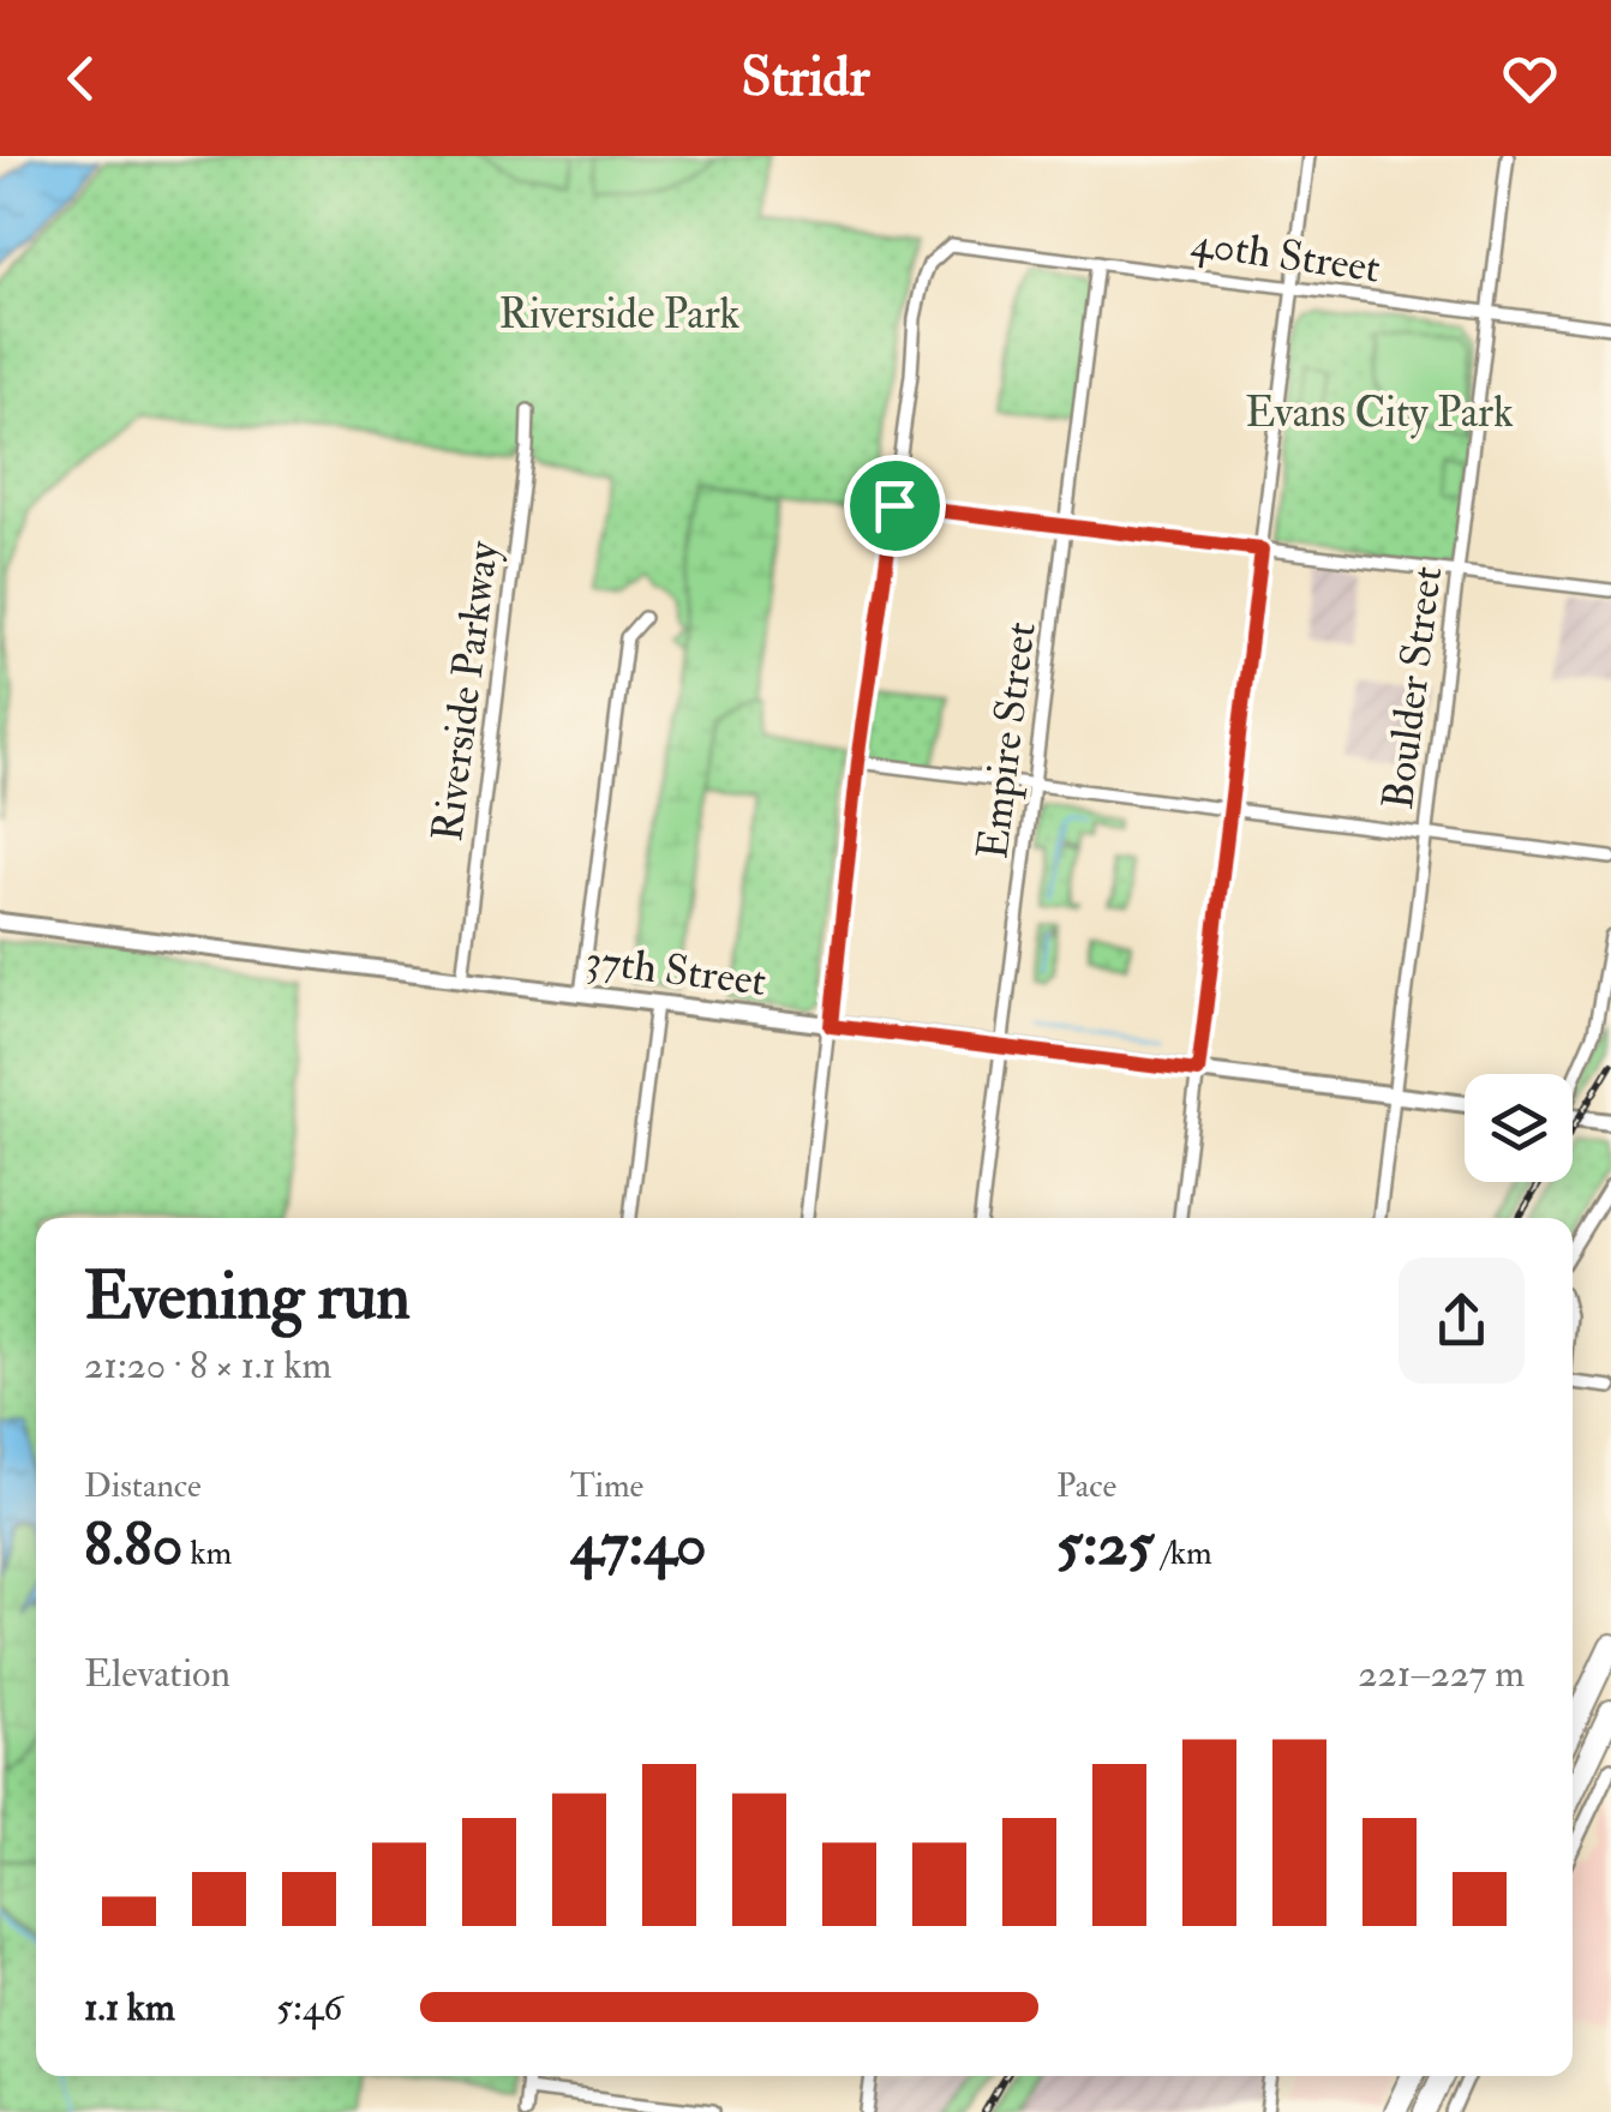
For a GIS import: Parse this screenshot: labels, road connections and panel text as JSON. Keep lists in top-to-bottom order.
{
  "streets": {
    "main road": ["37th Street"],
    "street": [
      "40th Street",
      "Boulder Street",
      "Riverside Parkway",
      "Empire Street"
    ]
  },
  "crossings": [
    ["40th Street", "Boulder Street"],
    ["40th Street", "Empire Street"],
    ["Boulder Street", "37th Street"],
    ["Riverside Parkway", "37th Street"],
    ["Empire Street", "37th Street"]
  ],
  "parks": ["Riverside Park", "Evans City Park"],
  "page": {
    "header": "Stridr",
    "heading": ["Evening run", "21:20 · 8 × 1.1 km"],
    "stats": [
      ["Distance", "8.80 km"],
      ["Time", "47:40"],
      ["Pace", "5:25 /km"]
    ],
    "chart": ["Elevation", "221–227 m"],
    "list": [
      {
        "name": "1.1 km",
        "note": "5:46"
      }
    ]
  }
}
